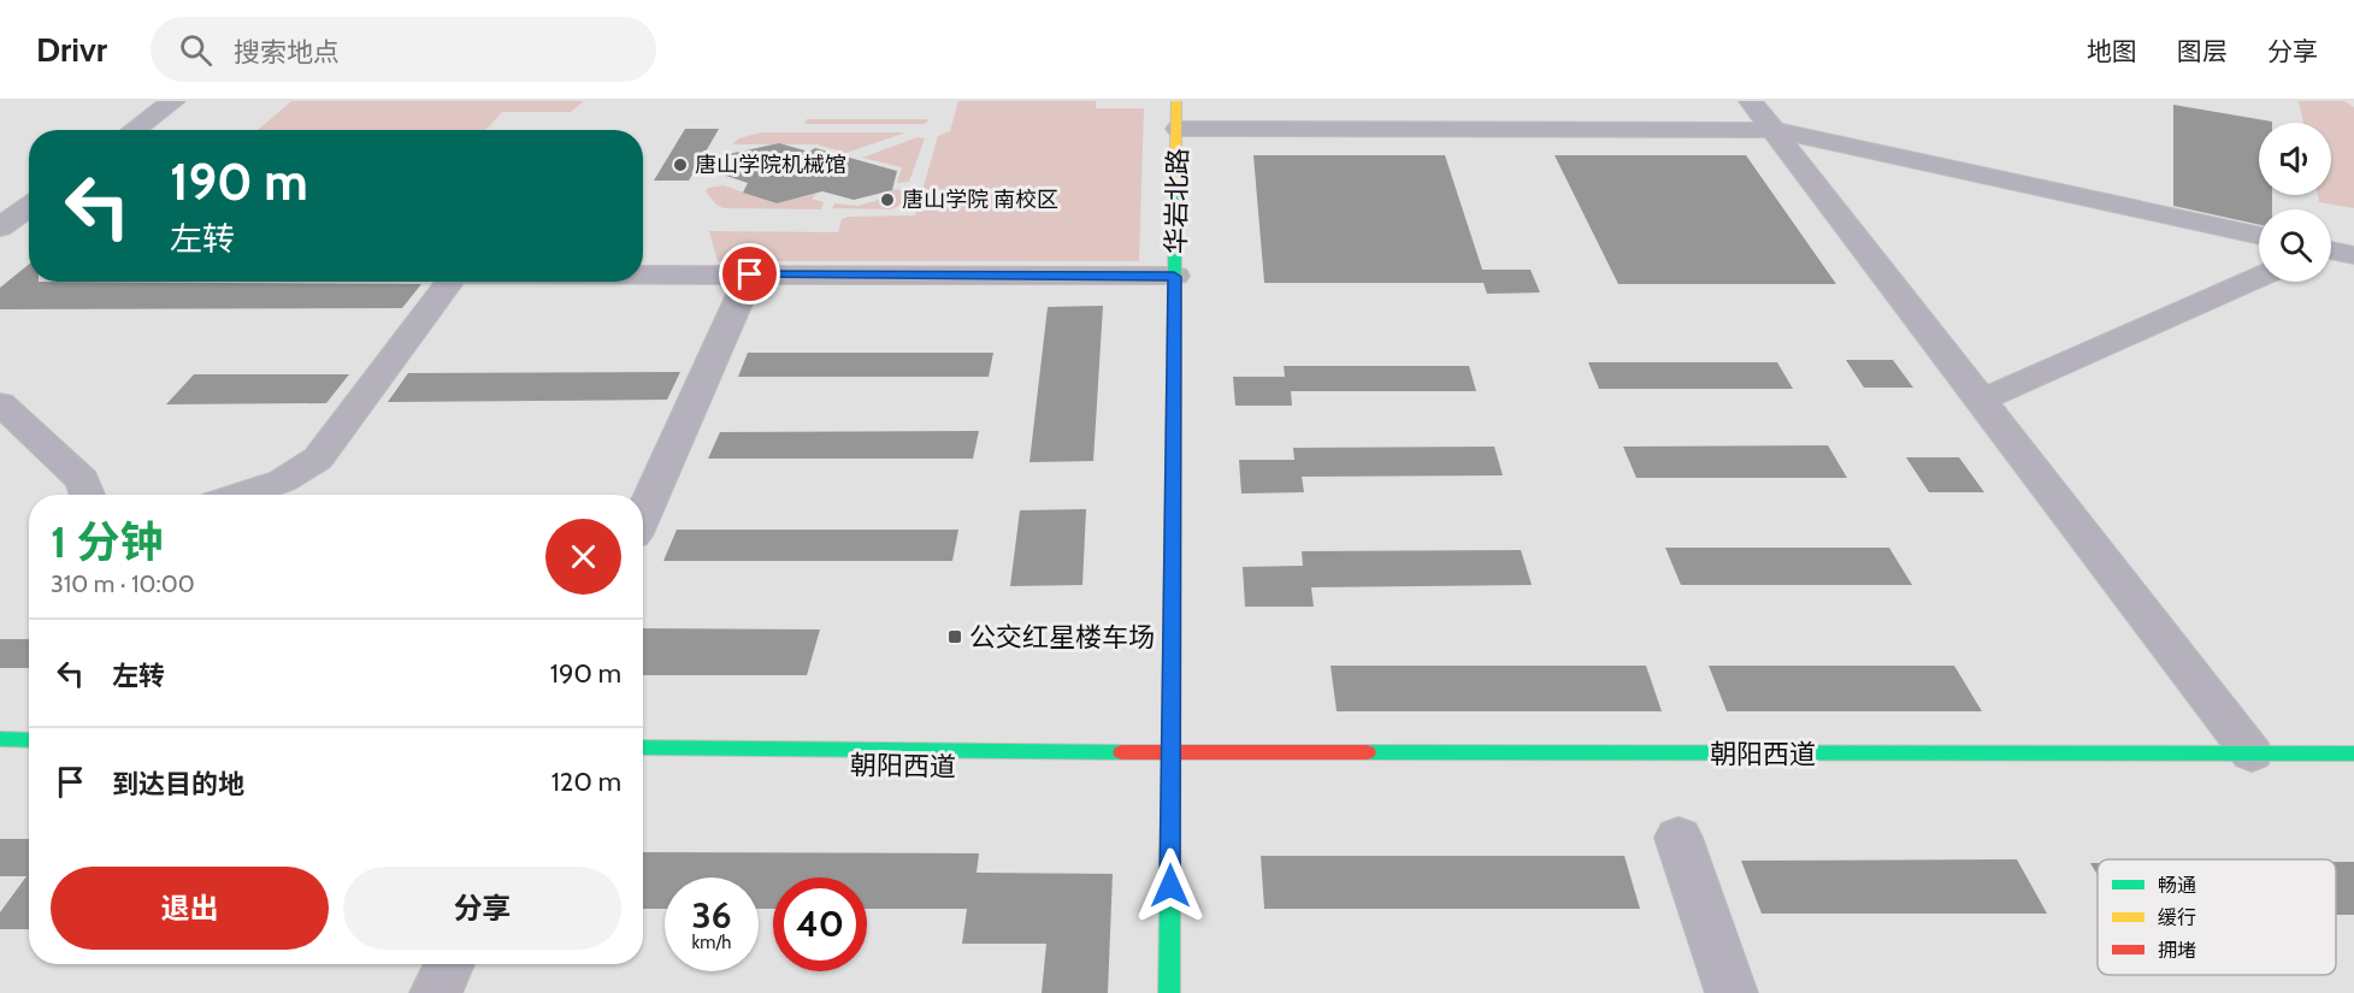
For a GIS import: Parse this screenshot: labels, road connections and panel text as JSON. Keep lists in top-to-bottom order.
{
  "streets": {
    "main road": ["华岩北路", "朝阳西道"]
  },
  "crossings": [
    ["华岩北路", "朝阳西道"]
  ],
  "places": {
    "other": ["唐山学院机械馆", "唐山学院 南校区"],
    "transit": ["公交红星楼车场"]
  },
  "legend": ["畅通", "缓行", "拥堵"],
  "page": {
    "header": "Drivr",
    "search": "搜索地点",
    "nav": ["地图", "图层", "分享"],
    "turn": ["190 m", "左转"],
    "heading": ["1 分钟", "310 m · 10:00"],
    "list": [
      {
        "name": "左转",
        "value": "190 m"
      },
      {
        "name": "到达目的地",
        "value": "120 m"
      }
    ],
    "buttons": ["退出", "分享"],
    "speed": "36 km/h",
    "limit": "40"
  }
}
